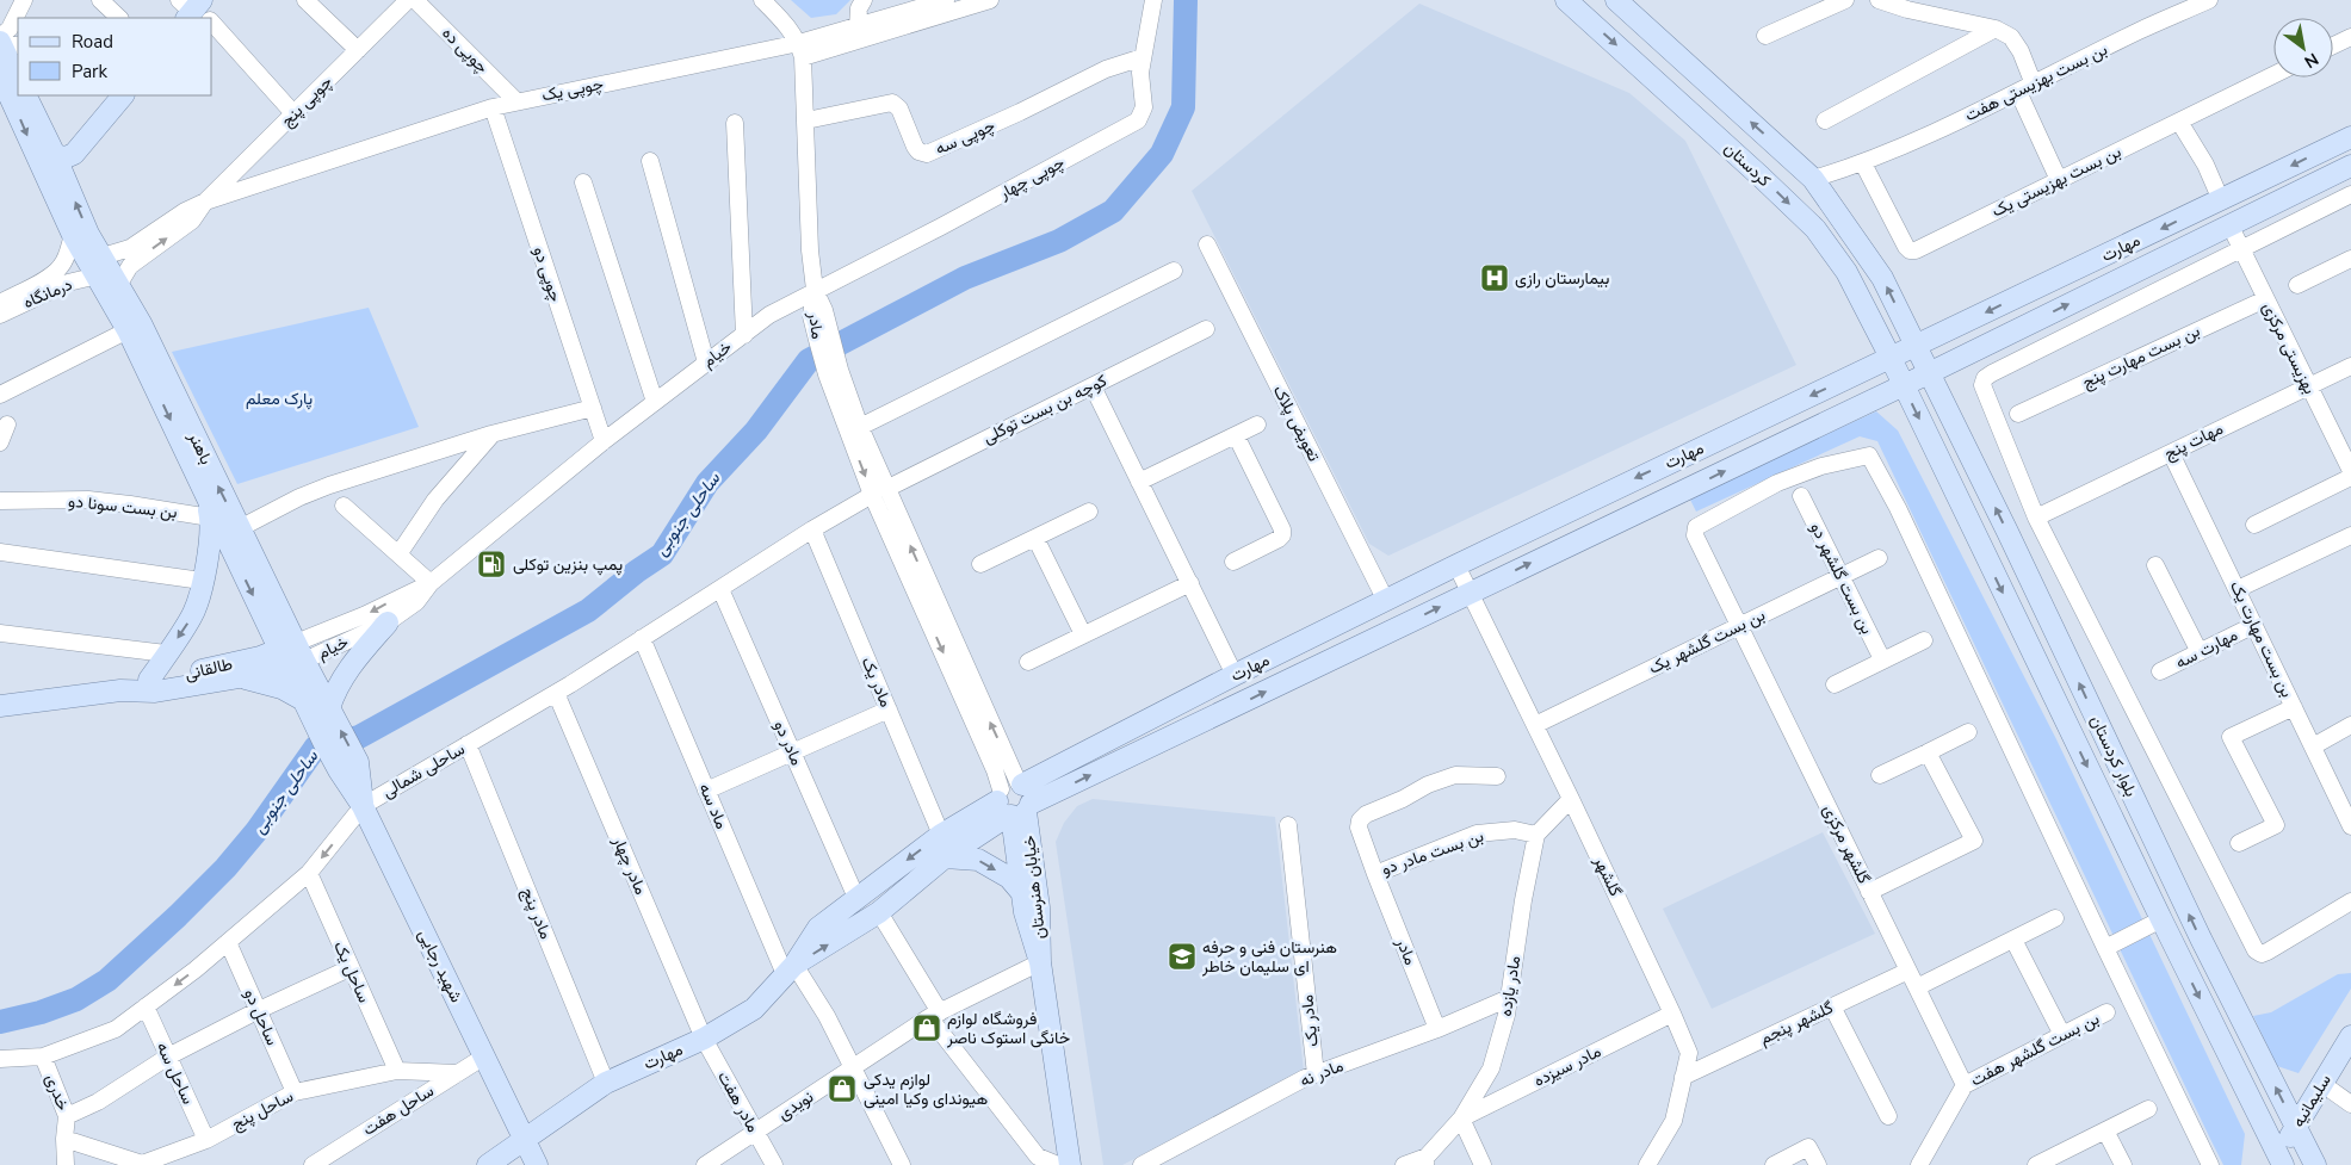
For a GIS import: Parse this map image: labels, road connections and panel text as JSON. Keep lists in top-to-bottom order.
{
  "streets": {
    "main road": [
      "کردستان",
      "مهارت",
      "باهنر",
      "طالقانی",
      "بلوار کردستان",
      "خیابان هنرستان",
      "شهید رجایی",
      "سلیمانیه"
    ],
    "street": [
      "چوپی ده",
      "بن بست بهزیستی هفت",
      "چوپی یک",
      "چوپی پنج",
      "چوپی سه",
      "چوپی چهار",
      "بن بست بهزیستی یک",
      "چوپی دو",
      "درمانگاه",
      "مادر",
      "بهزیستی مرکزی",
      "خیام",
      "بن بست مهارت پنج",
      "کوچه بن بست توکلی",
      "تعویض پلاک",
      "مهات پنج",
      "بن بست سونا دو",
      "بن بست گلشهر دو",
      "بن بست مهارت یک",
      "بن بست گلشهر یک",
      "مهارت سه",
      "مادر یک",
      "مادر دو",
      "ساحلی شمالی",
      "ماد سه",
      "گلشهر مرکزی",
      "بن بست مادر دو",
      "مادر چهار",
      "گلشهر",
      "مادر پنج",
      "ساحل یک",
      "مادر یازده",
      "ساحل دو",
      "گلشهر پنجم",
      "بن بست گلشهر هفت",
      "مادر سیزده",
      "ساحل سه",
      "مادر نه",
      "خدری",
      "مادر هفت",
      "نویدی",
      "ساحل پنج",
      "ساحل هفت"
    ]
  },
  "crossings": [
    ["چوپی ده", "چوپی یک"],
    ["بن بست بهزیستی هفت", "کردستان"],
    ["بن بست بهزیستی هفت", "بن بست بهزیستی یک"],
    ["چوپی یک", "چوپی پنج"],
    ["چوپی یک", "چوپی دو"],
    ["چوپی یک", "درمانگاه"],
    ["چوپی یک", "باهنر"],
    ["چوپی سه", "چوپی چهار"],
    ["کردستان", "مهارت"],
    ["کردستان", "بلوار کردستان"],
    ["چوپی چهار", "مادر"],
    ["چوپی چهار", "خیام"],
    ["مهارت", "مادر"],
    ["مهارت", "بهزیستی مرکزی"],
    ["مهارت", "تعویض پلاک"],
    ["مهارت", "مادر یک"],
    ["مهارت", "مادر دو"],
    ["مهارت", "بلوار کردستان"],
    ["مهارت", "ماد سه"],
    ["مهارت", "مادر چهار"],
    ["مهارت", "گلشهر"],
    ["مهارت", "خیابان هنرستان"],
    ["مهارت", "مادر پنج"],
    ["مهارت", "شهید رجایی"],
    ["مهارت", "مادر هفت"],
    ["چوپی دو", "خیام"],
    ["درمانگاه", "باهنر"],
    ["مادر", "خیام"],
    ["مادر", "کوچه بن بست توکلی"],
    ["مادر", "ساحلی شمالی"],
    ["مادر", "بن بست مادر دو"],
    ["مادر", "خیابان هنرستان"],
    ["مادر", "مادر نه"],
    ["بهزیستی مرکزی", "بن بست مهارت پنج"],
    ["بهزیستی مرکزی", "مهات پنج"],
    ["خیام", "باهنر"],
    ["خیام", "طالقانی"],
    ["کوچه بن بست توکلی", "ساحلی شمالی"],
    ["مهات پنج", "بن بست مهارت یک"],
    ["باهنر", "طالقانی"],
    ["باهنر", "شهید رجایی"],
    ["بن بست گلشهر دو", "بن بست گلشهر یک"],
    ["بن بست مهارت یک", "مهارت سه"],
    ["بن بست گلشهر یک", "گلشهر مرکزی"],
    ["بن بست گلشهر یک", "گلشهر"],
    ["مادر یک", "ساحلی شمالی"],
    ["مادر یک", "مادر نه"],
    ["مادر دو", "ساحلی شمالی"],
    ["بلوار کردستان", "سلیمانیه"],
    ["ساحلی شمالی", "ماد سه"],
    ["ساحلی شمالی", "مادر چهار"],
    ["ساحلی شمالی", "مادر پنج"],
    ["ساحلی شمالی", "شهید رجایی"],
    ["ساحلی شمالی", "ساحل یک"],
    ["ساحلی شمالی", "ساحل دو"],
    ["ساحلی شمالی", "ساحل سه"],
    ["ساحلی شمالی", "خدری"],
    ["ماد سه", "نویدی"],
    ["گلشهر مرکزی", "گلشهر پنجم"],
    ["گلشهر مرکزی", "بن بست گلشهر هفت"],
    ["بن بست مادر دو", "مادر یازده"],
    ["مادر چهار", "مادر هفت"],
    ["گلشهر", "گلشهر پنجم"],
    ["گلشهر", "مادر سیزده"],
    ["خیابان هنرستان", "نویدی"],
    ["شهید رجایی", "ساحل هفت"],
    ["ساحل یک", "ساحل پنج"],
    ["مادر یازده", "مادر سیزده"],
    ["مادر یازده", "مادر نه"],
    ["ساحل دو", "ساحل پنج"],
    ["ساحل سه", "ساحل پنج"],
    ["مادر هفت", "نویدی"],
    ["ساحل پنج", "ساحل هفت"]
  ],
  "water": ["ساحلی جنوبی"],
  "parks": ["پارک معلم"],
  "places": {
    "hospital": ["بیمارستان رازی"],
    "fuel station": ["پمپ بنزین توکلی"],
    "school or university": ["هنرستان فنی و حرفه ای سلیمان خاطر"],
    "shop": ["فروشگاه لوازم خانگى استوک ناصر", "لوازم یدکى هیونداى وکیا امینى"]
  },
  "legend": ["Road", "Park"],
  "north": "bottom right"
}
